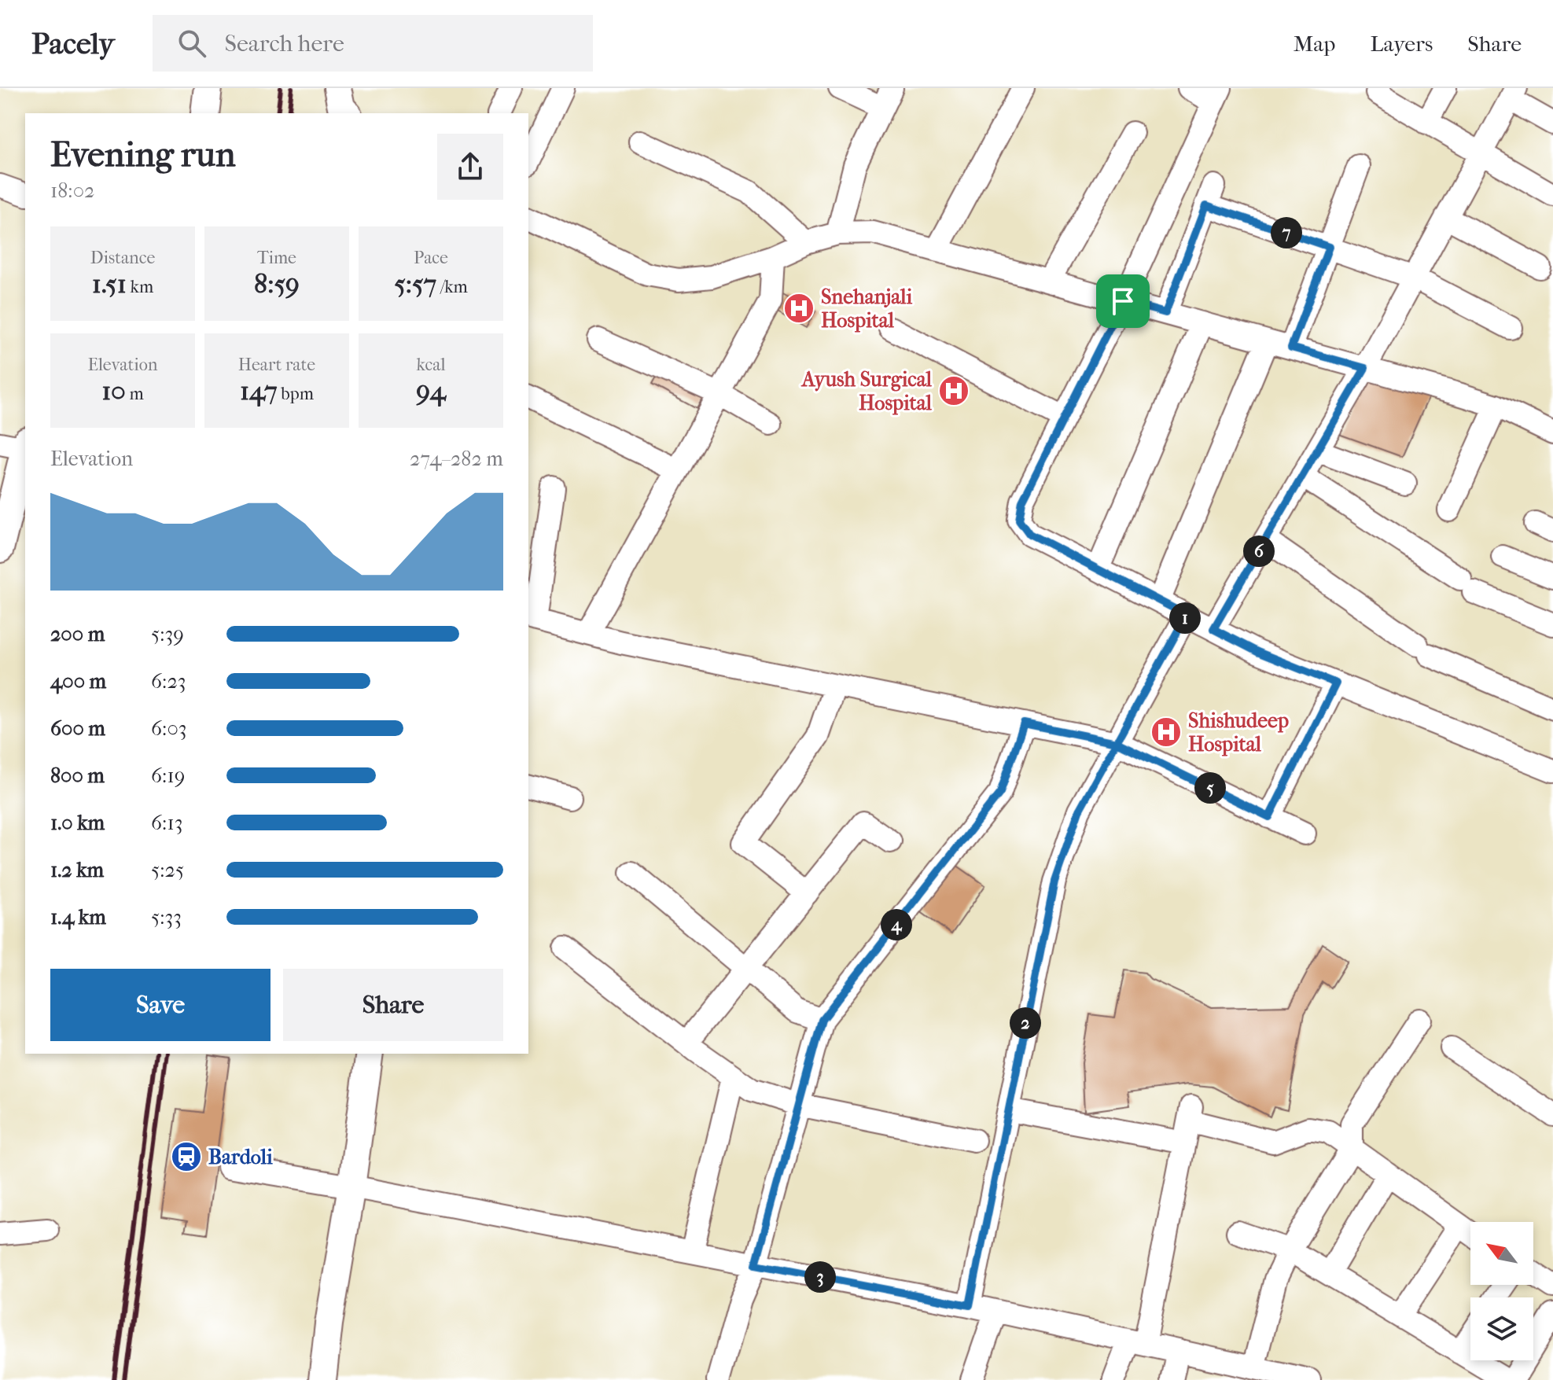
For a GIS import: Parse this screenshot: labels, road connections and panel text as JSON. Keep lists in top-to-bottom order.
{
  "places": {
    "hospital": ["Snehanjali Hospital", "Ayush Surgical Hospital", "Shishudeep Hospital"],
    "station": ["Bardoli"]
  },
  "north": "top left",
  "page": {
    "header": "Pacely",
    "search": "Search here",
    "nav": ["Map", "Layers", "Share"],
    "heading": ["Evening run", "18:02"],
    "pins": [
      "7",
      "6",
      "1",
      "5",
      "4",
      "2",
      "3"
    ],
    "stats": [
      ["Distance", "1.51 km"],
      ["Time", "8:59"],
      ["Pace", "5:57 /km"],
      ["Elevation", "10 m"],
      ["Heart rate", "147 bpm"],
      ["kcal", "94"]
    ],
    "chart": ["Elevation", "274–282 m"],
    "list": [
      {
        "name": "200 m",
        "note": "5:39"
      },
      {
        "name": "400 m",
        "note": "6:23"
      },
      {
        "name": "600 m",
        "note": "6:03"
      },
      {
        "name": "800 m",
        "note": "6:19"
      },
      {
        "name": "1.0 km",
        "note": "6:13"
      },
      {
        "name": "1.2 km",
        "note": "5:25"
      },
      {
        "name": "1.4 km",
        "note": "5:33"
      }
    ],
    "buttons": ["Save", "Share"]
  }
}
